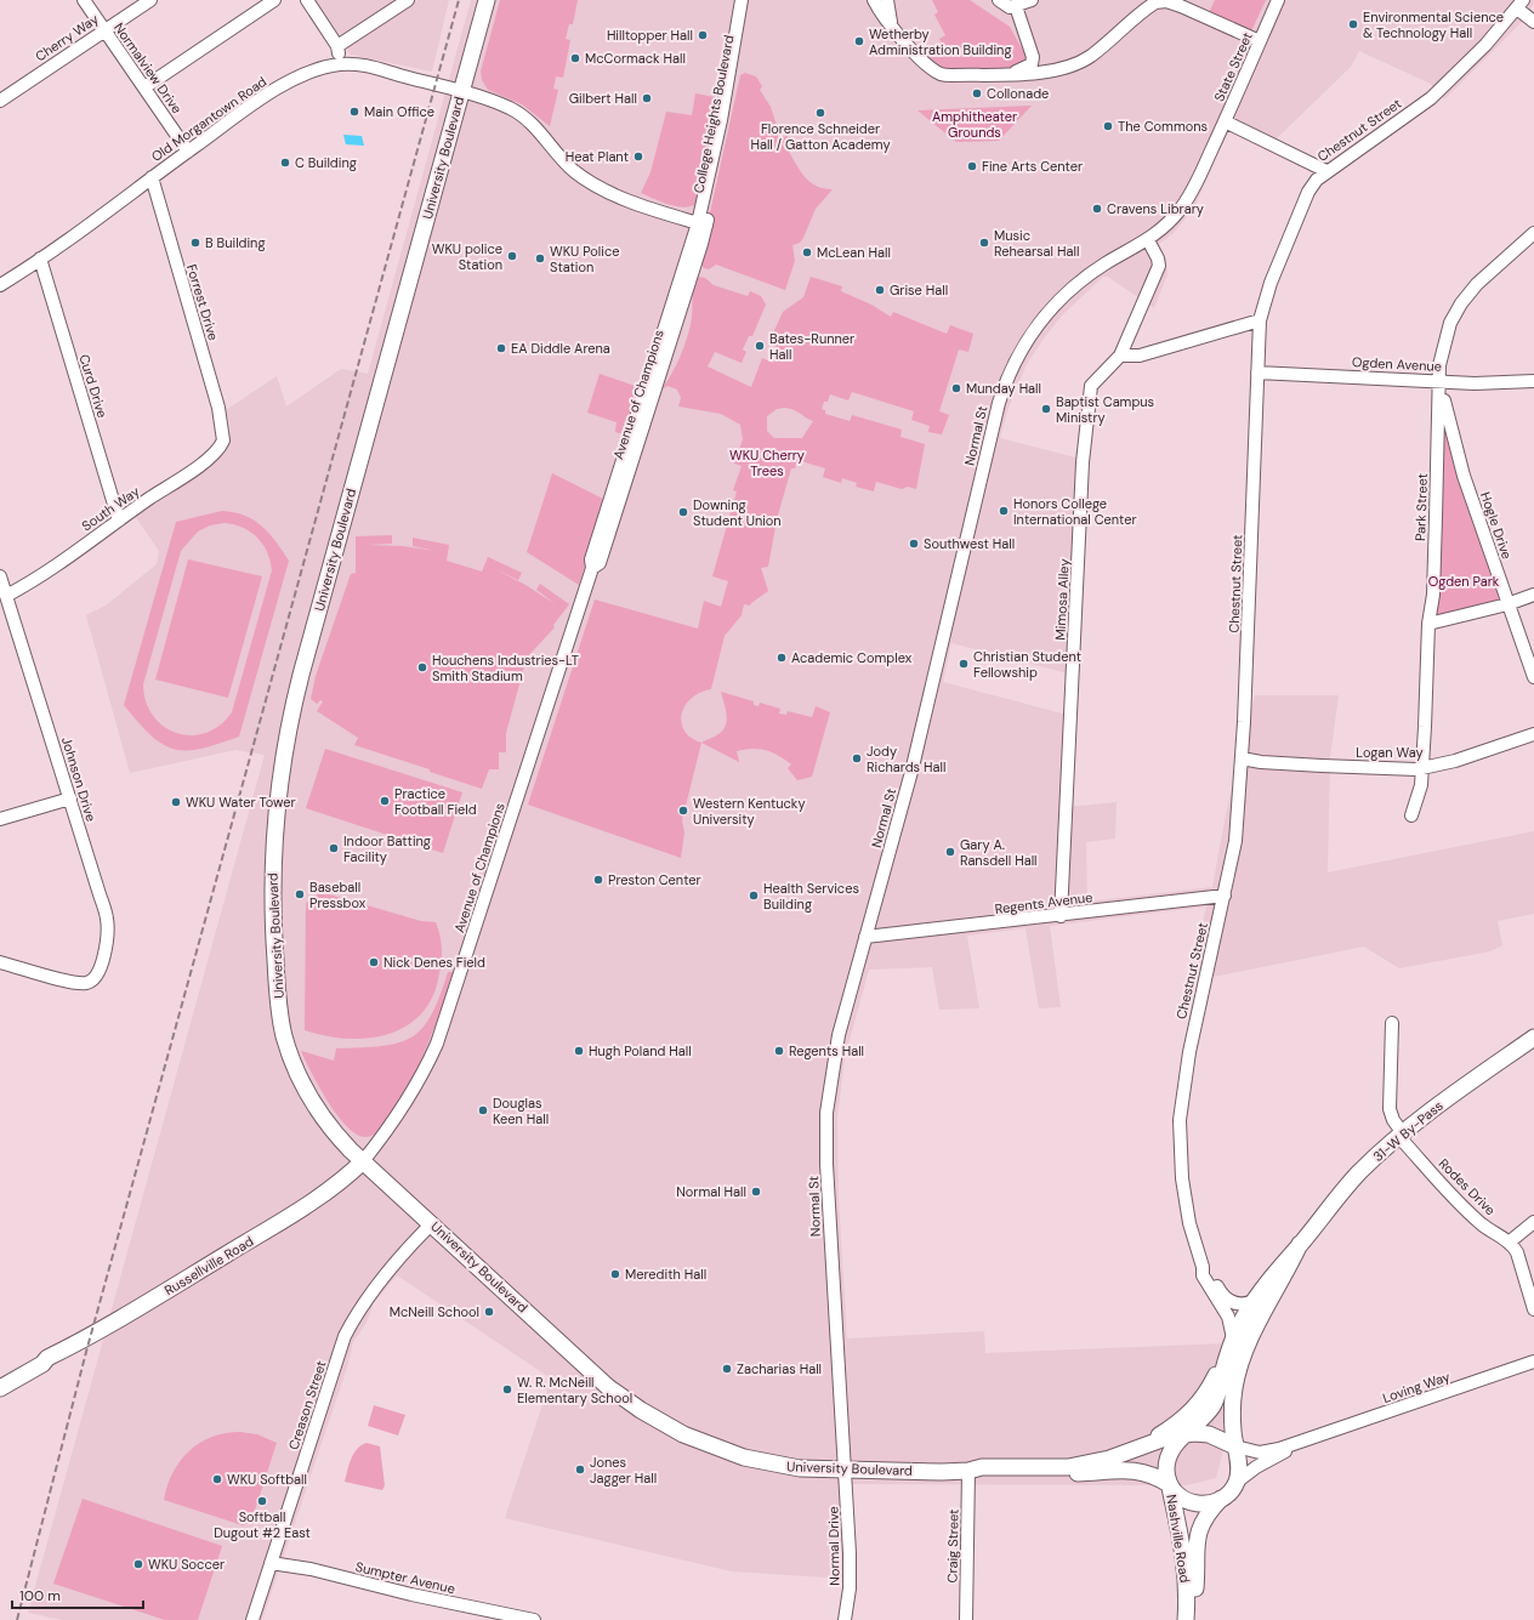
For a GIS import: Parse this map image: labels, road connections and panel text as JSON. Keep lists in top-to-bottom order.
{
  "streets": {
    "main road": [
      "University Boulevard",
      "31-W By-Pass",
      "Russellville Road",
      "Nashville Road"
    ],
    "street": [
      "Cherry Way",
      "State Street",
      "Normalview Drive",
      "College Heights Boulevard",
      "Old Morgantown Road",
      "Chestnut Street",
      "Forrest Drive",
      "Ogden Avenue",
      "Curd Drive",
      "Avenue of Champions",
      "Normal St",
      "Park Street",
      "South Way",
      "Hogle Drive",
      "Mimosa Alley",
      "Logan Way",
      "Johnson Drive",
      "Regents Avenue",
      "Rodes Drive",
      "Loving Way",
      "Creason Street",
      "Normal Drive",
      "Craig Street",
      "Sumpter Avenue"
    ]
  },
  "crossings": [
    ["Cherry Way", "Normalview Drive"],
    ["State Street", "Normal St"],
    ["State Street", "Mimosa Alley"],
    ["Normalview Drive", "Old Morgantown Road"],
    ["College Heights Boulevard", "Avenue of Champions"],
    ["Old Morgantown Road", "University Boulevard"],
    ["Old Morgantown Road", "Forrest Drive"],
    ["Old Morgantown Road", "Curd Drive"],
    ["Chestnut Street", "Ogden Avenue"],
    ["Chestnut Street", "Logan Way"],
    ["Chestnut Street", "Regents Avenue"],
    ["Chestnut Street", "31-W By-Pass"],
    ["University Boulevard", "Avenue of Champions"],
    ["University Boulevard", "Normal St"],
    ["University Boulevard", "31-W By-Pass"],
    ["University Boulevard", "Russellville Road"],
    ["University Boulevard", "Loving Way"],
    ["University Boulevard", "Creason Street"],
    ["University Boulevard", "Nashville Road"],
    ["University Boulevard", "Normal Drive"],
    ["University Boulevard", "Craig Street"],
    ["Forrest Drive", "South Way"],
    ["Ogden Avenue", "Park Street"],
    ["Ogden Avenue", "Hogle Drive"],
    ["Curd Drive", "South Way"],
    ["Avenue of Champions", "Russellville Road"],
    ["Normal St", "Mimosa Alley"],
    ["Normal St", "Regents Avenue"],
    ["Normal St", "Normal Drive"],
    ["Park Street", "Hogle Drive"],
    ["Park Street", "Logan Way"],
    ["South Way", "Johnson Drive"],
    ["Mimosa Alley", "Regents Avenue"],
    ["31-W By-Pass", "Rodes Drive"],
    ["31-W By-Pass", "Loving Way"],
    ["31-W By-Pass", "Nashville Road"],
    ["Loving Way", "Nashville Road"],
    ["Creason Street", "Sumpter Avenue"]
  ],
  "parks": ["Amphitheater Grounds", "WKU Cherry Trees", "Ogden Park"],
  "places": [
    "Environmental Science & Technology Hall",
    "Hilltopper Hall",
    "Wetherby Administration Building",
    "McCormack Hall",
    "Collonade",
    "Gilbert Hall",
    "Main Office",
    "Florence Schneider Hall / Gatton Academy",
    "The Commons",
    "Heat Plant",
    "C Building",
    "Fine Arts Center",
    "Cravens Library",
    "B Building",
    "Music Rehearsal Hall",
    "McLean Hall",
    "WKU police Station",
    "WKU Police Station",
    "Grise Hall",
    "Bates-Runner Hall",
    "EA Diddle Arena",
    "Munday Hall",
    "Baptist Campus Ministry",
    "Honors College International Center",
    "Downing Student Union",
    "Southwest Hall",
    "Academic Complex",
    "Christian Student Fellowship",
    "Houchens Industries-LT Smith Stadium",
    "Jody Richards Hall",
    "Practice Football Field",
    "WKU Water Tower",
    "Western Kentucky University",
    "Indoor Batting Facility",
    "Gary A. Ransdell Hall",
    "Preston Center",
    "Baseball Pressbox",
    "Health Services Building",
    "Nick Denes Field",
    "Hugh Poland Hall",
    "Regents Hall",
    "Douglas Keen Hall",
    "Normal Hall",
    "Meredith Hall",
    "McNeill School",
    "Zacharias Hall",
    "W. R. McNeill Elementary School",
    "Jones Jagger Hall",
    "WKU Softball",
    "Softball Dugout #2 East",
    "WKU Soccer"
  ],
  "scale_bar": "100 m"
}
